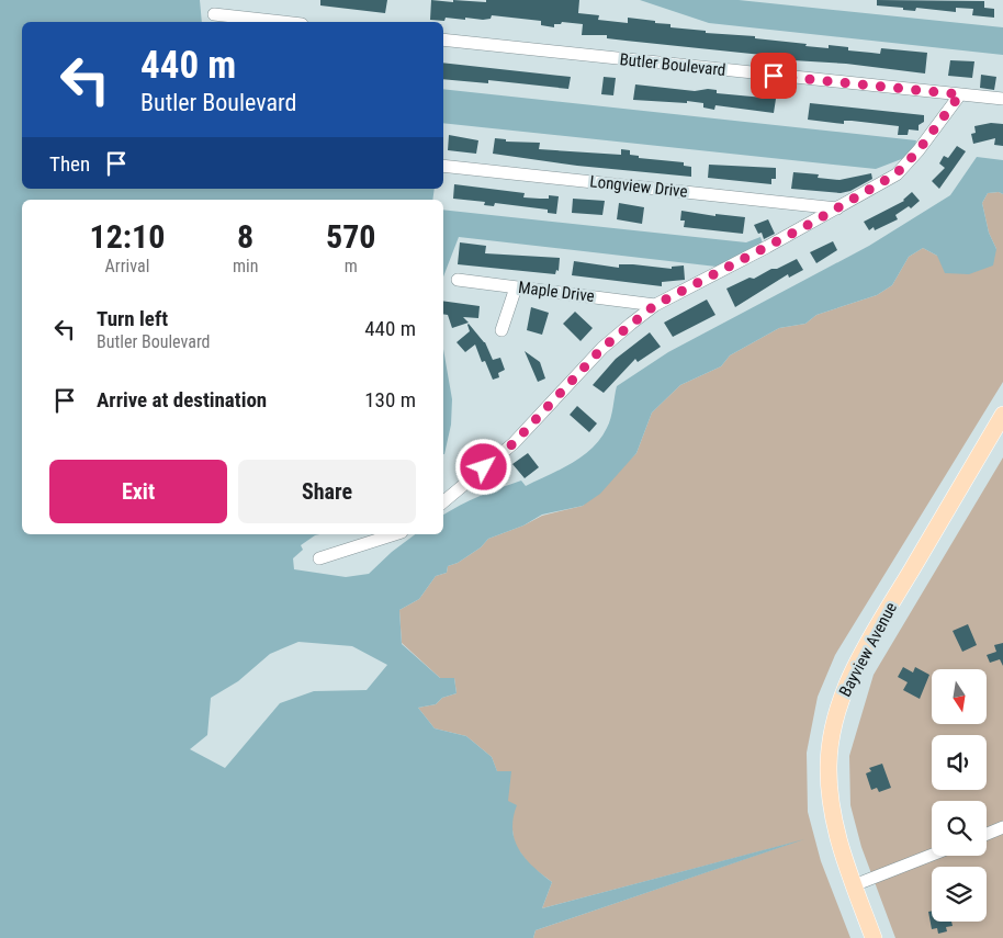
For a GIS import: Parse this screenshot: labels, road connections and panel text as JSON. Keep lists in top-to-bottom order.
{
  "streets": {
    "main road": ["Bayview Avenue"],
    "street": ["Butler Boulevard", "Longview Drive", "Maple Drive"]
  },
  "north": "bottom",
  "page": {
    "turn": ["440 m", "Butler Boulevard"],
    "then": "Then",
    "eta": [
      "12:10",
      "Arrival",
      "8",
      "min",
      "570",
      "m"
    ],
    "list": [
      {
        "name": "Turn left",
        "note": "Butler Boulevard",
        "value": "440 m"
      },
      {
        "name": "Arrive at destination",
        "value": "130 m"
      }
    ],
    "buttons": ["Exit", "Share"]
  }
}
